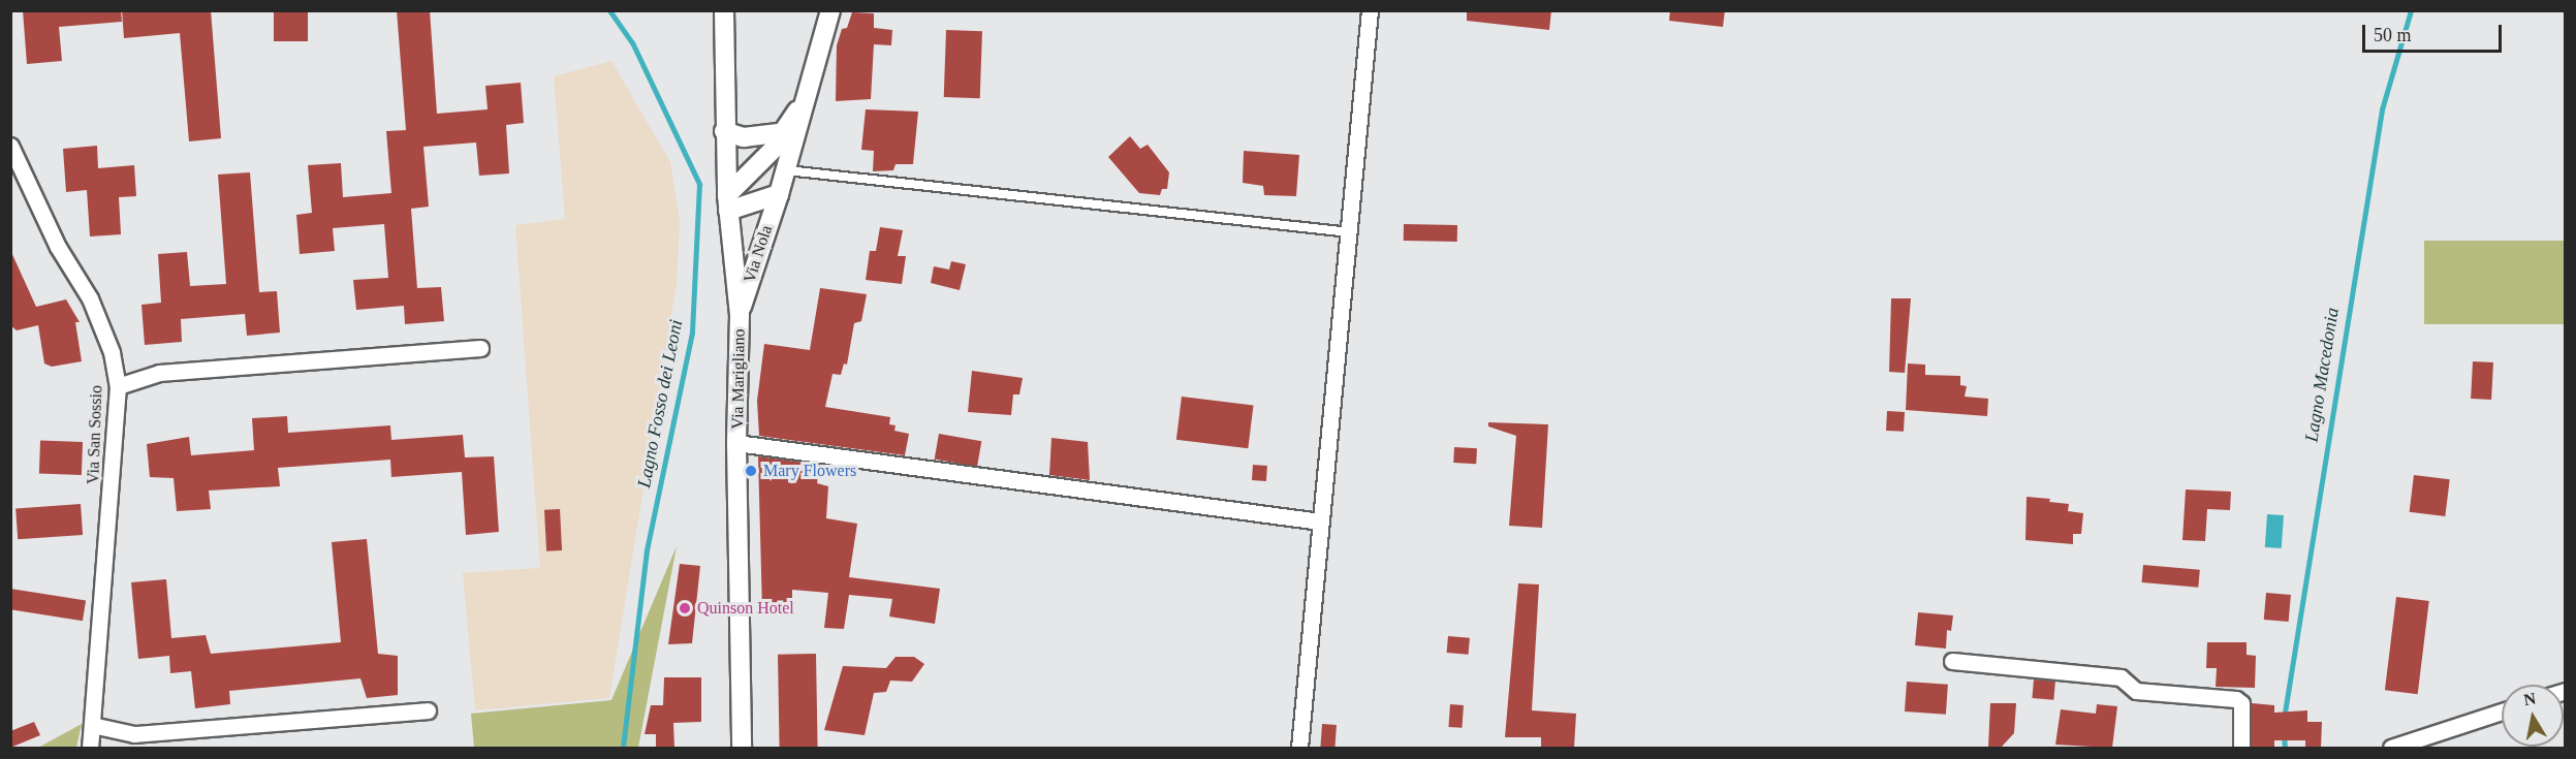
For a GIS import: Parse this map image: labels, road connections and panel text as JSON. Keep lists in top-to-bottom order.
{
  "streets": {
    "street": ["Via Nola", "Via Marigliano", "Via San Sossio"]
  },
  "crossings": [
    ["Via Nola", "Via Marigliano"]
  ],
  "water": ["Lagno Macedonia", "Lagno Fosso dei Leoni"],
  "places": ["Mary Flowers", "Quinson Hotel"],
  "scale_bar": "50 m",
  "north": "top"
}
